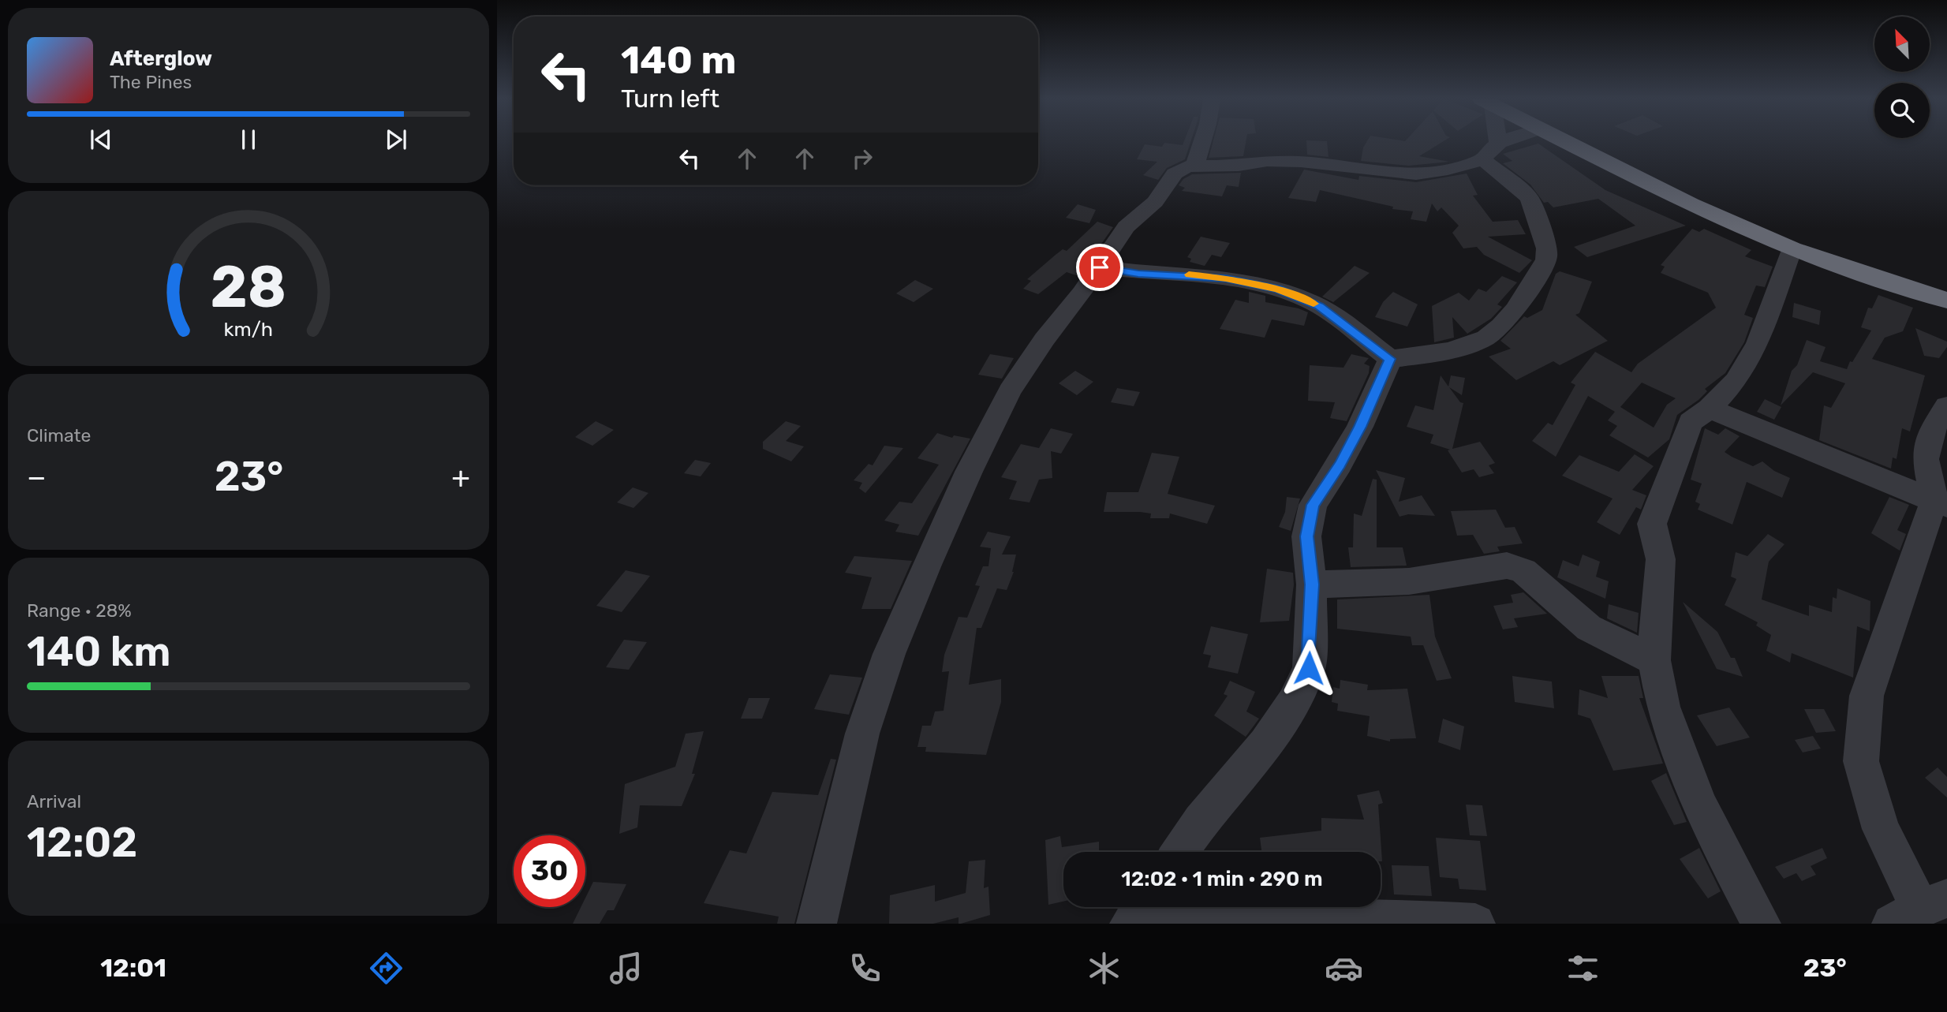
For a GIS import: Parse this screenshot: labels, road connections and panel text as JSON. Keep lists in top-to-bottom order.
{
  "north": "top left",
  "page": {
    "turn": ["140 m", "Turn left"],
    "song": ["Afterglow", "The Pines"],
    "tile": [
      "Climate",
      ["Range · 28%", "140 km"],
      ["Arrival", "12:02"]
    ],
    "heat": ["−", "23°", "+"],
    "limit": "30",
    "trip": "12:02 · 1 min · 290 m",
    "tabs": ["12:01", "23°"],
    "gauge": ["28", "km/h"]
  }
}
